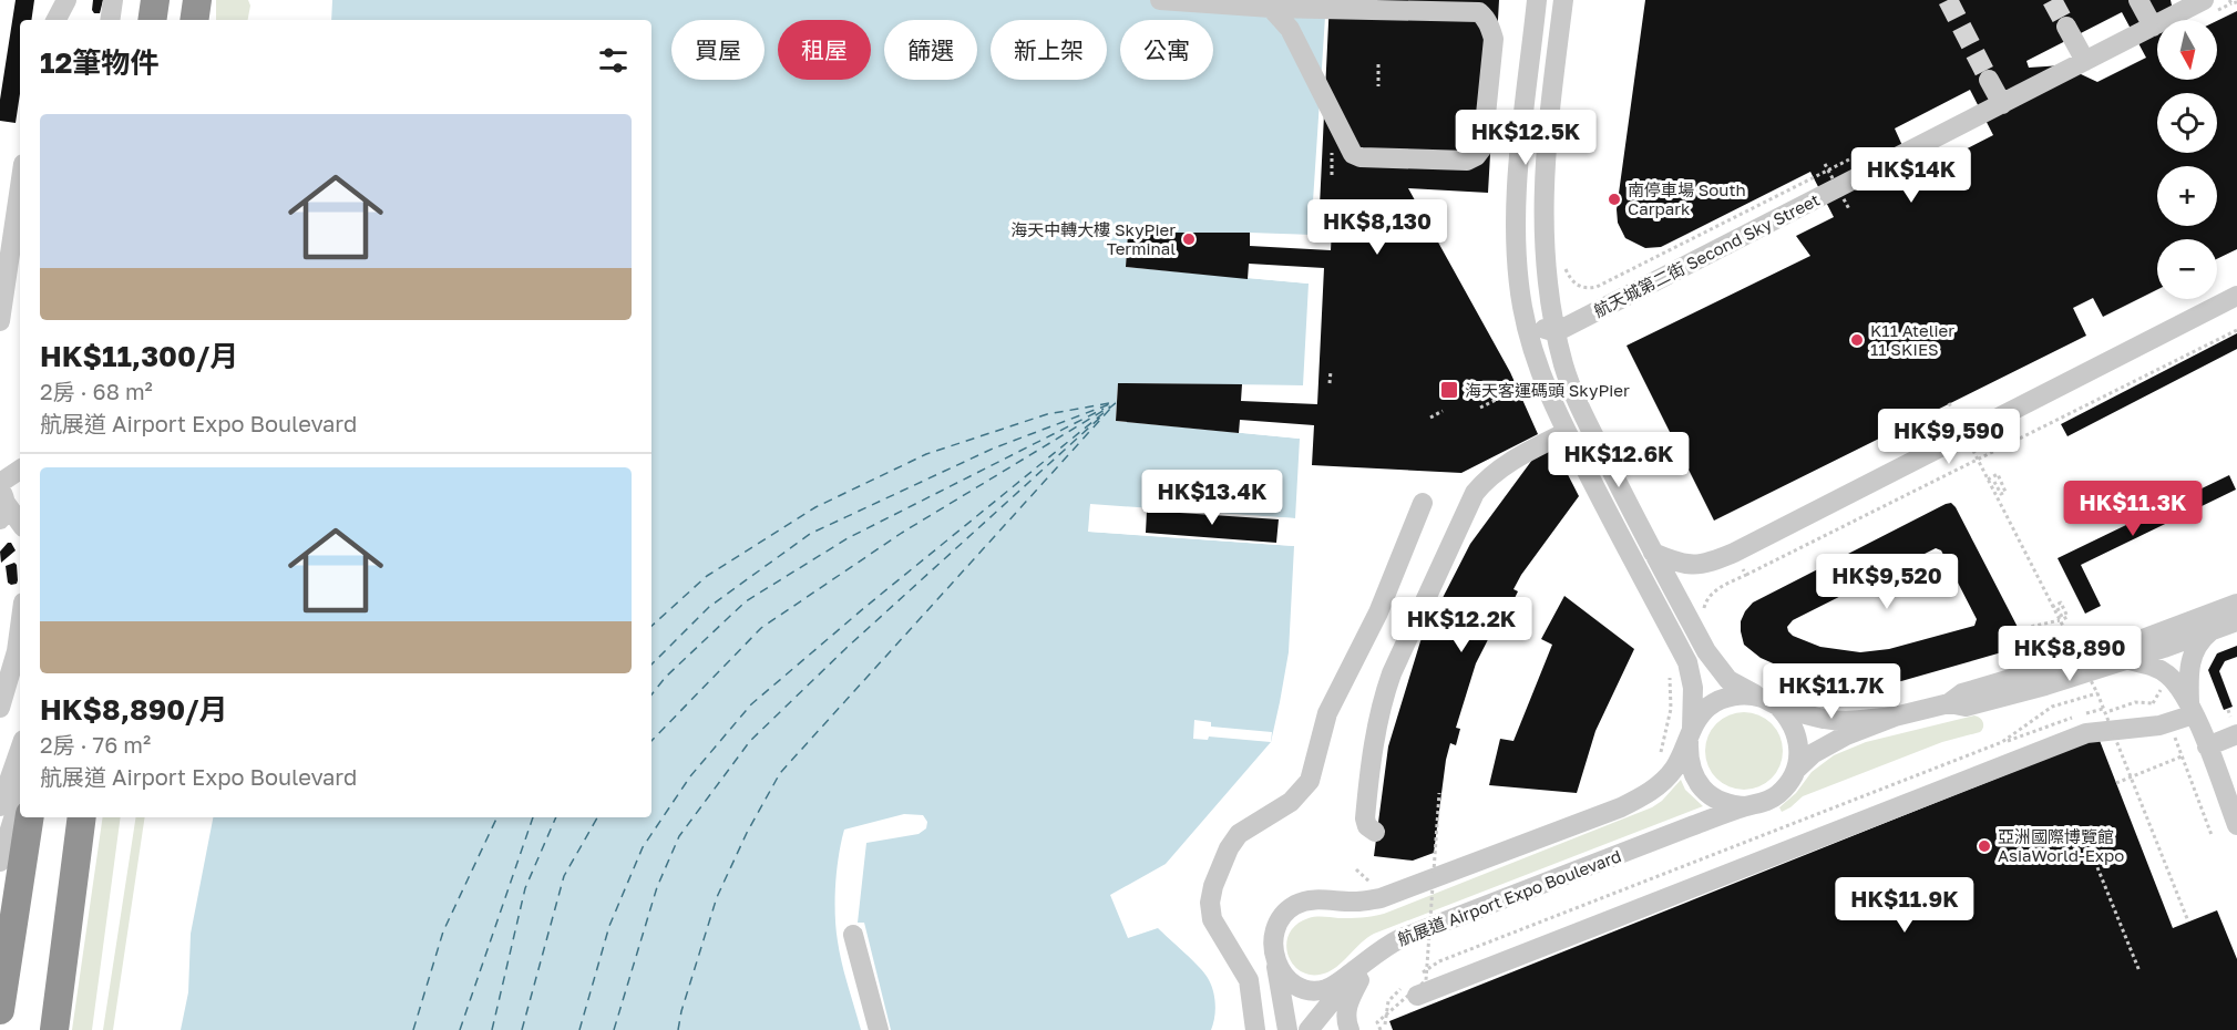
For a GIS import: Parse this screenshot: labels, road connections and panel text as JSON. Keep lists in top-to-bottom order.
{
  "streets": {
    "street": ["航天城第二街 Second Sky Street", "航展道 Airport Expo Boulevard"]
  },
  "places": {
    "other": [
      "南停車場 South Carpark",
      "海天中轉大樓 SkyPier Terminal",
      "K11 Atelier 11 SKIES",
      "亞洲國際博覽館 AsiaWorld-Expo"
    ],
    "transit": ["海天客運碼頭 SkyPier"]
  },
  "north": "bottom",
  "page": {
    "map_buttons": ["+", "−"],
    "chip": [
      "買屋",
      "租屋",
      "篩選",
      "新上架",
      "公寓"
    ],
    "heading": "12筆物件",
    "list": [
      {
        "name": "HK$11,300/月",
        "note": "2房 · 68 m² · 航展道 Airport Expo Boulevard"
      },
      {
        "name": "HK$8,890/月",
        "note": "2房 · 76 m² · 航展道 Airport Expo Boulevard"
      }
    ],
    "price": [
      "HK$12.5K",
      "HK$14K",
      "HK$8,130",
      "HK$9,590",
      "HK$12.6K",
      "HK$13.4K",
      "HK$11.3K",
      "HK$9,520",
      "HK$12.2K",
      "HK$8,890",
      "HK$11.7K",
      "HK$11.9K"
    ]
  }
}
